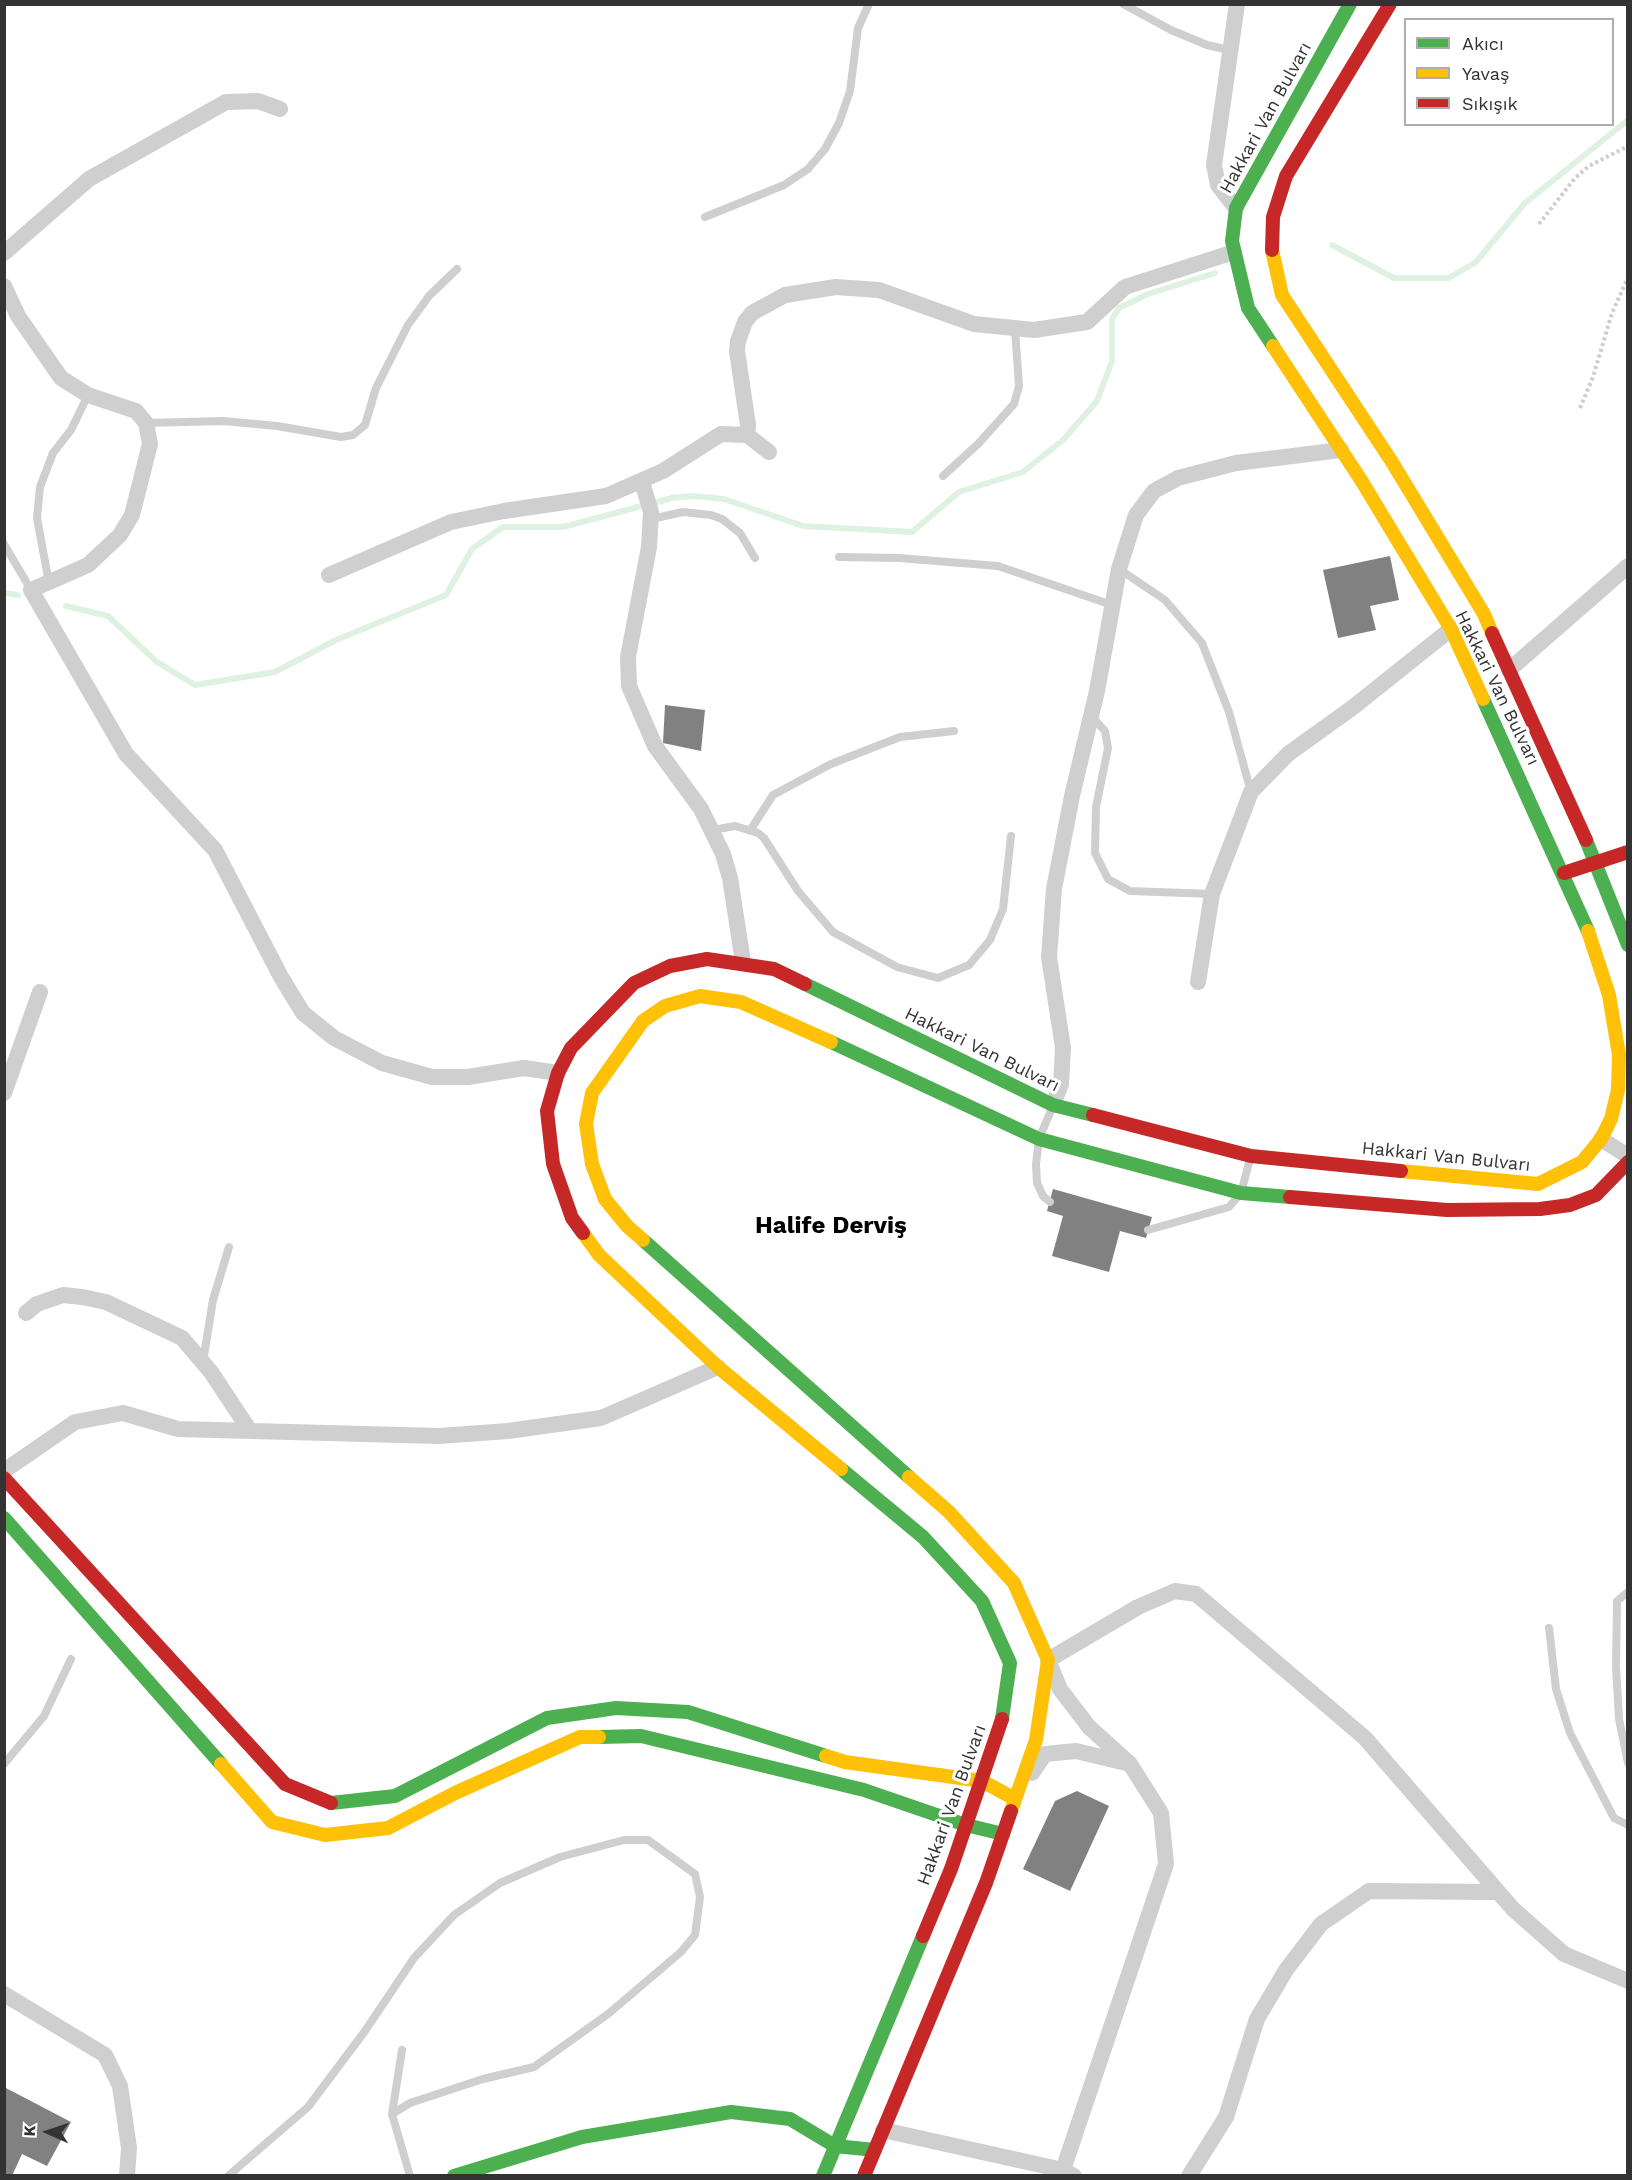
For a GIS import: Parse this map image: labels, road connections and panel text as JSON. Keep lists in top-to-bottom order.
{
  "streets": {
    "main road": ["Hakkari Van Bulvarı"]
  },
  "districts": ["Halife Derviş"],
  "legend": ["Akıcı", "Yavaş", "Sıkışık"],
  "north": "left"
}
